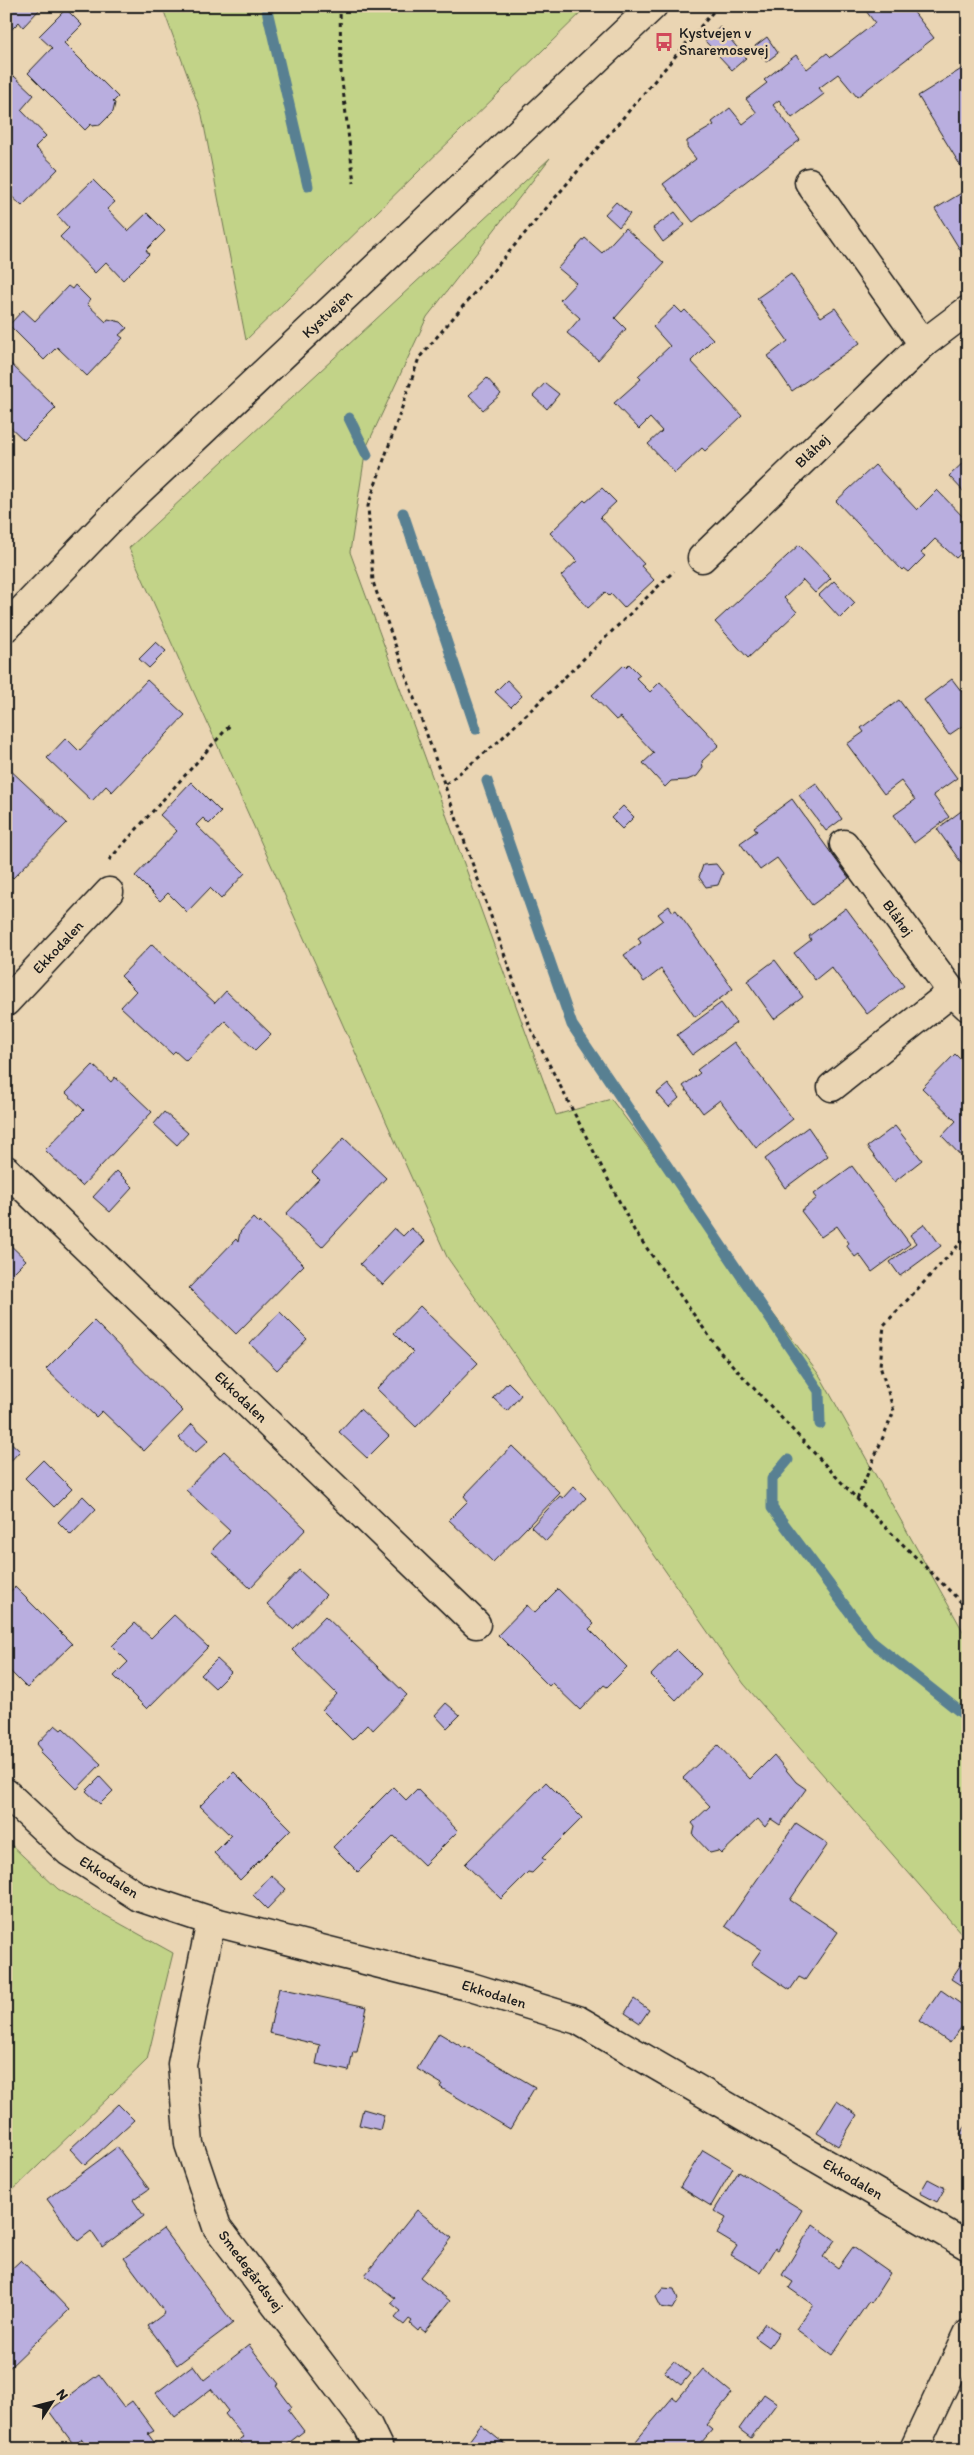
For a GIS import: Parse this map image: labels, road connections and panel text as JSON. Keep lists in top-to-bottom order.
{
  "streets": {
    "street": [
      "Kystvejen",
      "Blåhøj",
      "Ekkodalen",
      "Smedegårdsvej"
    ]
  },
  "crossings": [
    ["Ekkodalen", "Smedegårdsvej"]
  ],
  "places": {
    "bus stop": ["Kystvejen v Snaremosevej"]
  },
  "north": "top right"
}
